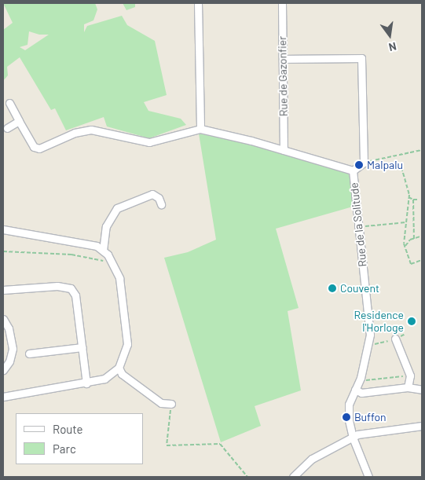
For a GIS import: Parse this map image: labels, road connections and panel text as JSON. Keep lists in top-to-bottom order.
{
  "streets": {
    "street": ["Rue de Gazonfier", "Rue de la Solitude"]
  },
  "crossings": [
    ["Rue de Gazonfier", "Rue de la Solitude"]
  ],
  "places": [
    "Malpalu",
    "Couvent",
    "Residence l'Horloge",
    "Buffon"
  ],
  "legend": ["Route", "Parc"],
  "north": "bottom"
}
